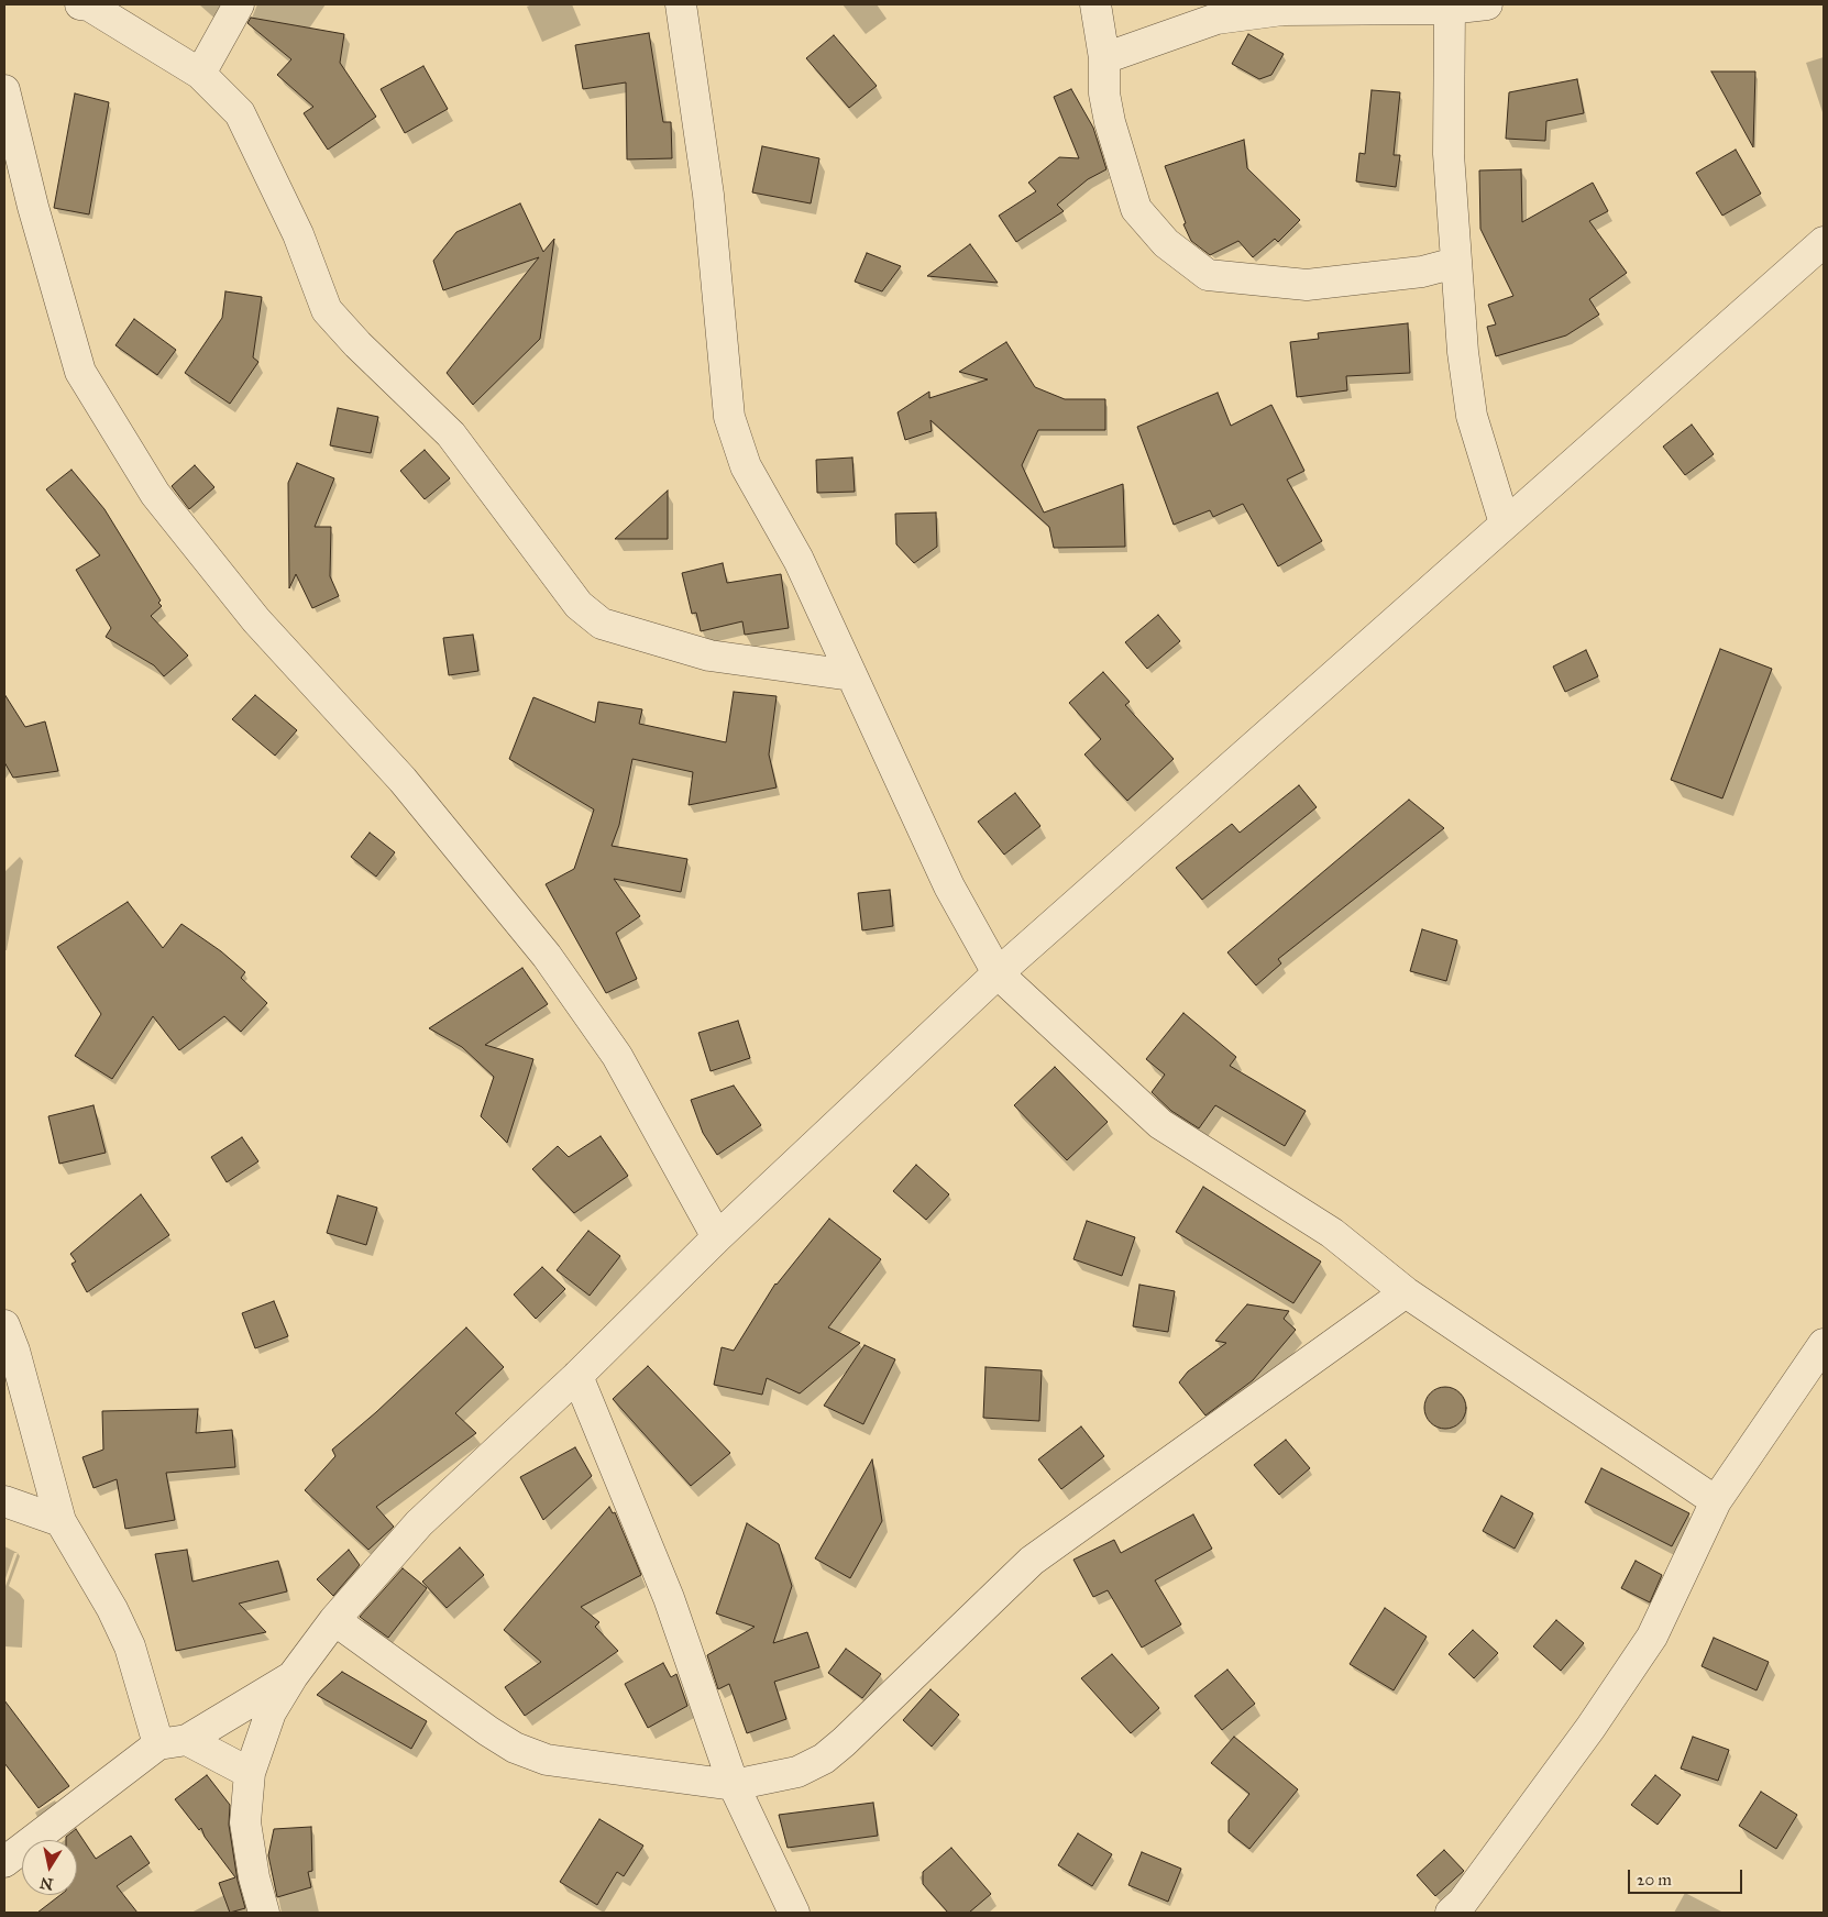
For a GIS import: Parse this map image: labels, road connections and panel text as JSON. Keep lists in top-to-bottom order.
{
  "scale_bar": "20 m",
  "north": "bottom"
}
